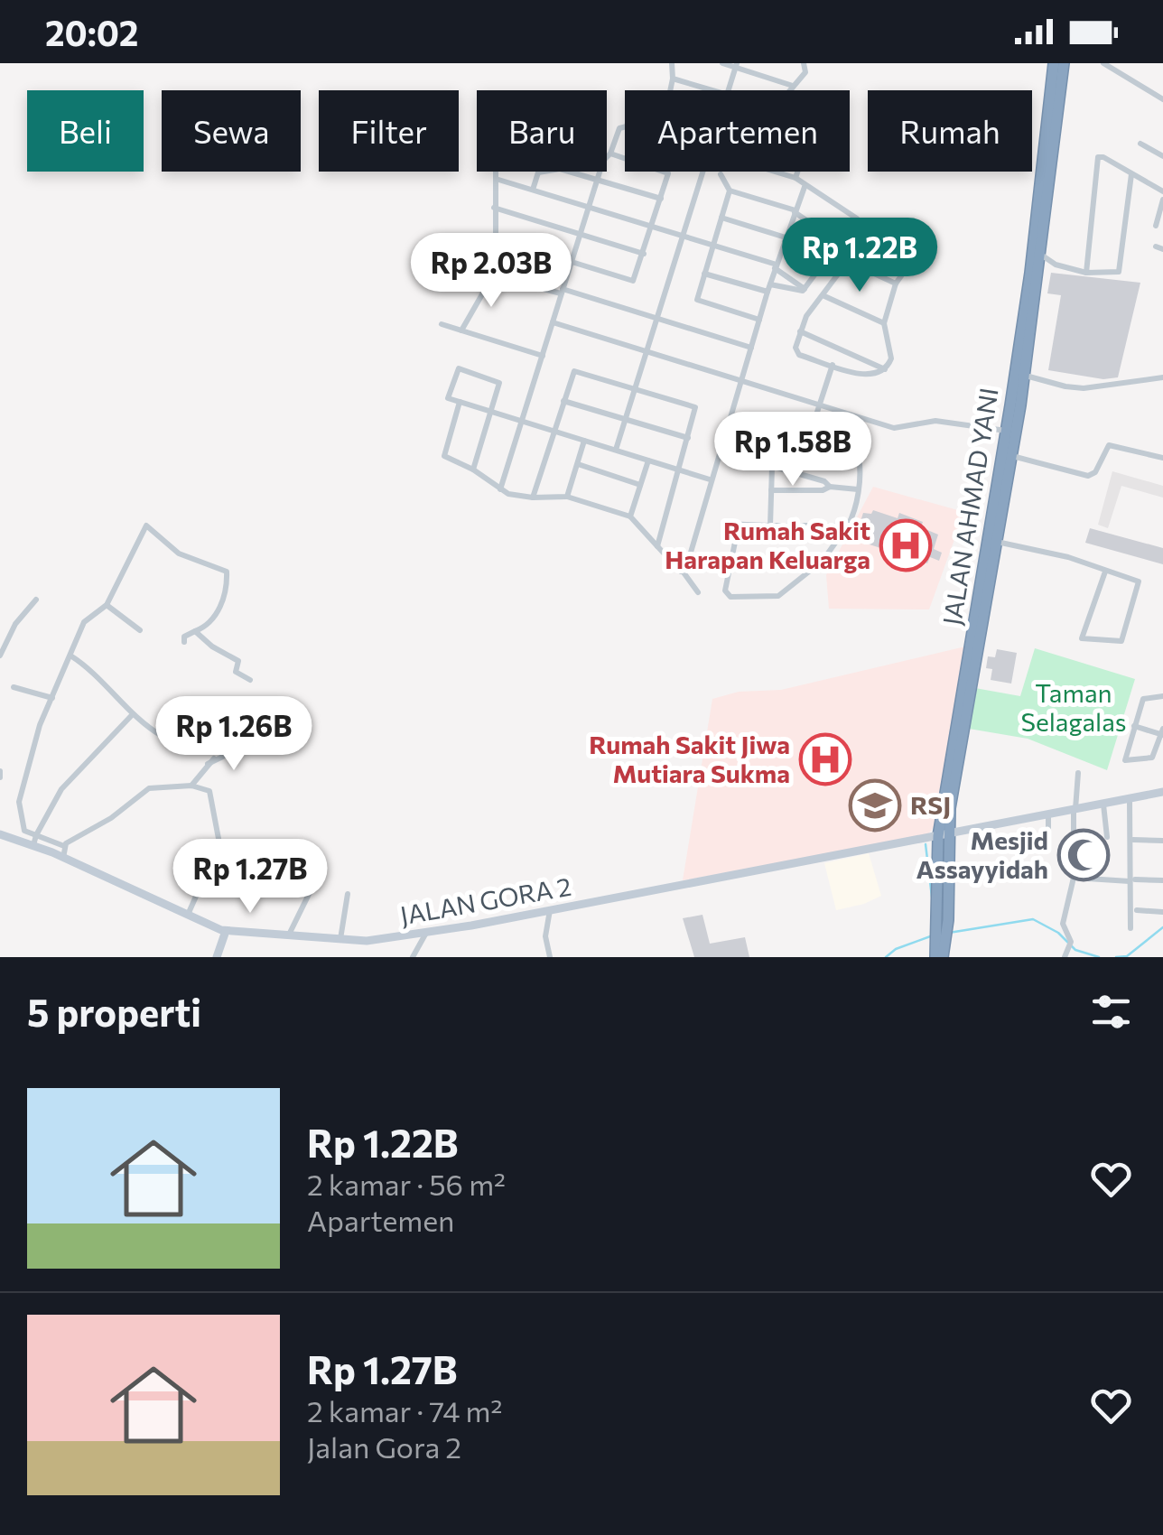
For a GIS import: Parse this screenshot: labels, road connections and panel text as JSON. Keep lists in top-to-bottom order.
{
  "streets": {
    "highway": ["JALAN AHMAD YANI"],
    "street": ["JALAN GORA 2"]
  },
  "crossings": [
    ["JALAN AHMAD YANI", "JALAN GORA 2"]
  ],
  "parks": ["Taman Selagalas"],
  "places": {
    "hospital": ["Rumah Sakit Harapan Keluarga", "Rumah Sakit Jiwa Mutiara Sukma"],
    "school or university": ["RSJ"],
    "mosque": ["Mesjid Assayyidah"]
  },
  "page": {
    "status": "20:02",
    "chip": [
      "Beli",
      "Sewa",
      "Filter",
      "Baru",
      "Apartemen",
      "Rumah"
    ],
    "price": [
      "Rp 1.22B",
      "Rp 2.03B",
      "Rp 1.58B",
      "Rp 1.26B",
      "Rp 1.27B"
    ],
    "heading": "5 properti",
    "list": [
      {
        "name": "Rp 1.22B",
        "note": "2 kamar · 56 m² · Apartemen"
      },
      {
        "name": "Rp 1.27B",
        "note": "2 kamar · 74 m² · Jalan Gora 2"
      }
    ]
  }
}
